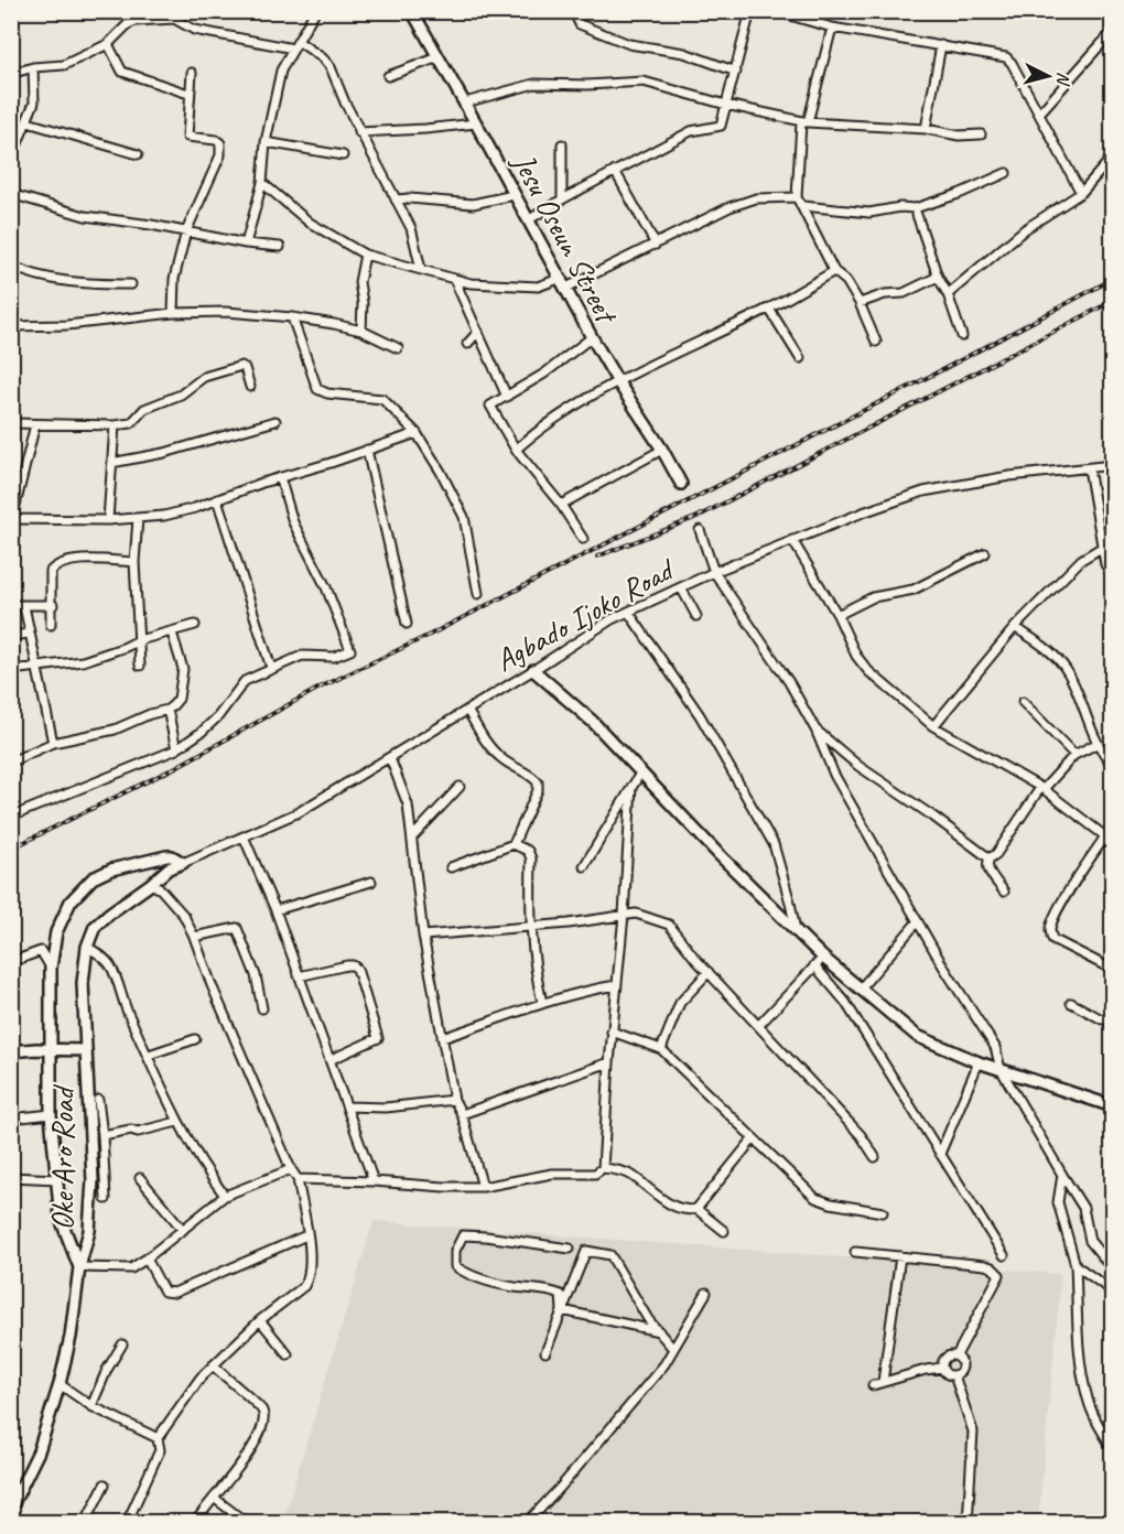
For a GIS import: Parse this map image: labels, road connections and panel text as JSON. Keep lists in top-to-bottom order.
{
  "streets": {
    "main road": ["Jesu Oseun Street", "Agbado Ijoko Road", "Oke Aro Road"]
  },
  "crossings": [
    ["Agbado Ijoko Road", "Oke Aro Road"]
  ],
  "north": "right"
}
